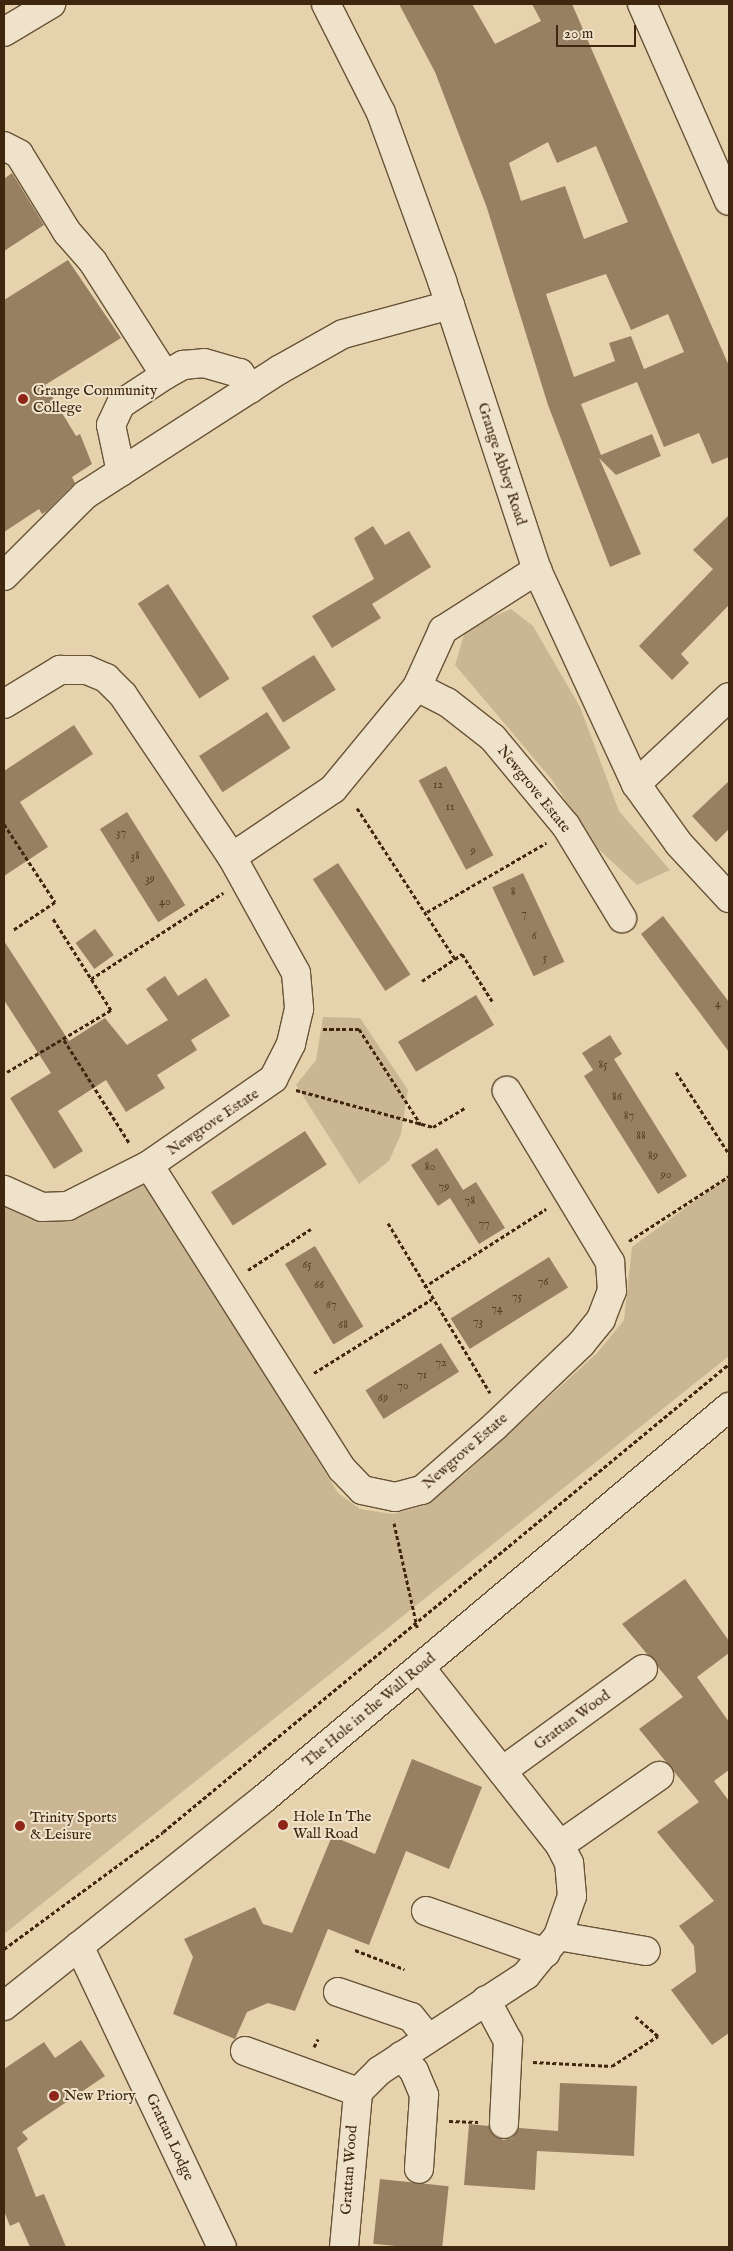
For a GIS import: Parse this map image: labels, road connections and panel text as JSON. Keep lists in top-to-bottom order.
{
  "streets": {
    "street": [
      "Grange Abbey Road",
      "Newgrove Estate",
      "The Hole in the Wall Road",
      "Grattan Wood",
      "Grattan Lodge"
    ]
  },
  "crossings": [
    ["The Hole in the Wall Road", "Grattan Lodge"]
  ],
  "places": [
    "Grange Community College",
    "Hole In The Wall Road",
    "Trinity Sports & Leisure",
    "New Priory"
  ],
  "house_numbers": [
    "12",
    "11",
    "37",
    "9",
    "38",
    "39",
    "8",
    "40",
    "7",
    "6",
    "5",
    "4",
    "85",
    "86",
    "87",
    "88",
    "89",
    "80",
    "90",
    "79",
    "78",
    "77",
    "65",
    "76",
    "66",
    "75",
    "67",
    "74",
    "73",
    "68",
    "72",
    "71",
    "70",
    "69"
  ],
  "scale_bar": "20 m"
}
